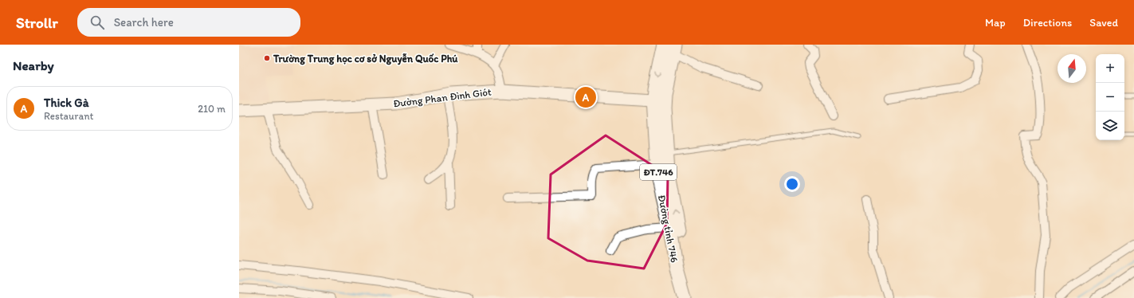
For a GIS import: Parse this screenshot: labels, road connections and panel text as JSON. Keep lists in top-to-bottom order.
{
  "streets": {
    "main road": ["ĐT.746", "Đường tỉnh 746"],
    "street": ["Đường Phan Đình Giót"]
  },
  "crossings": [
    ["Đường Phan Đình Giót", "Đường tỉnh 746"]
  ],
  "places": ["Trường Trung học cơ sở Nguyễn Quốc Phú"],
  "north": "top",
  "page": {
    "header": "Strollr",
    "search": "Search here",
    "nav": ["Map", "Directions", "Saved"],
    "heading": "Nearby",
    "map_buttons": ["+", "−"],
    "pins": "A",
    "list": [
      {
        "mark": "A",
        "name": "Thick Gà",
        "note": "Restaurant",
        "value": "210 m"
      }
    ]
  }
}
